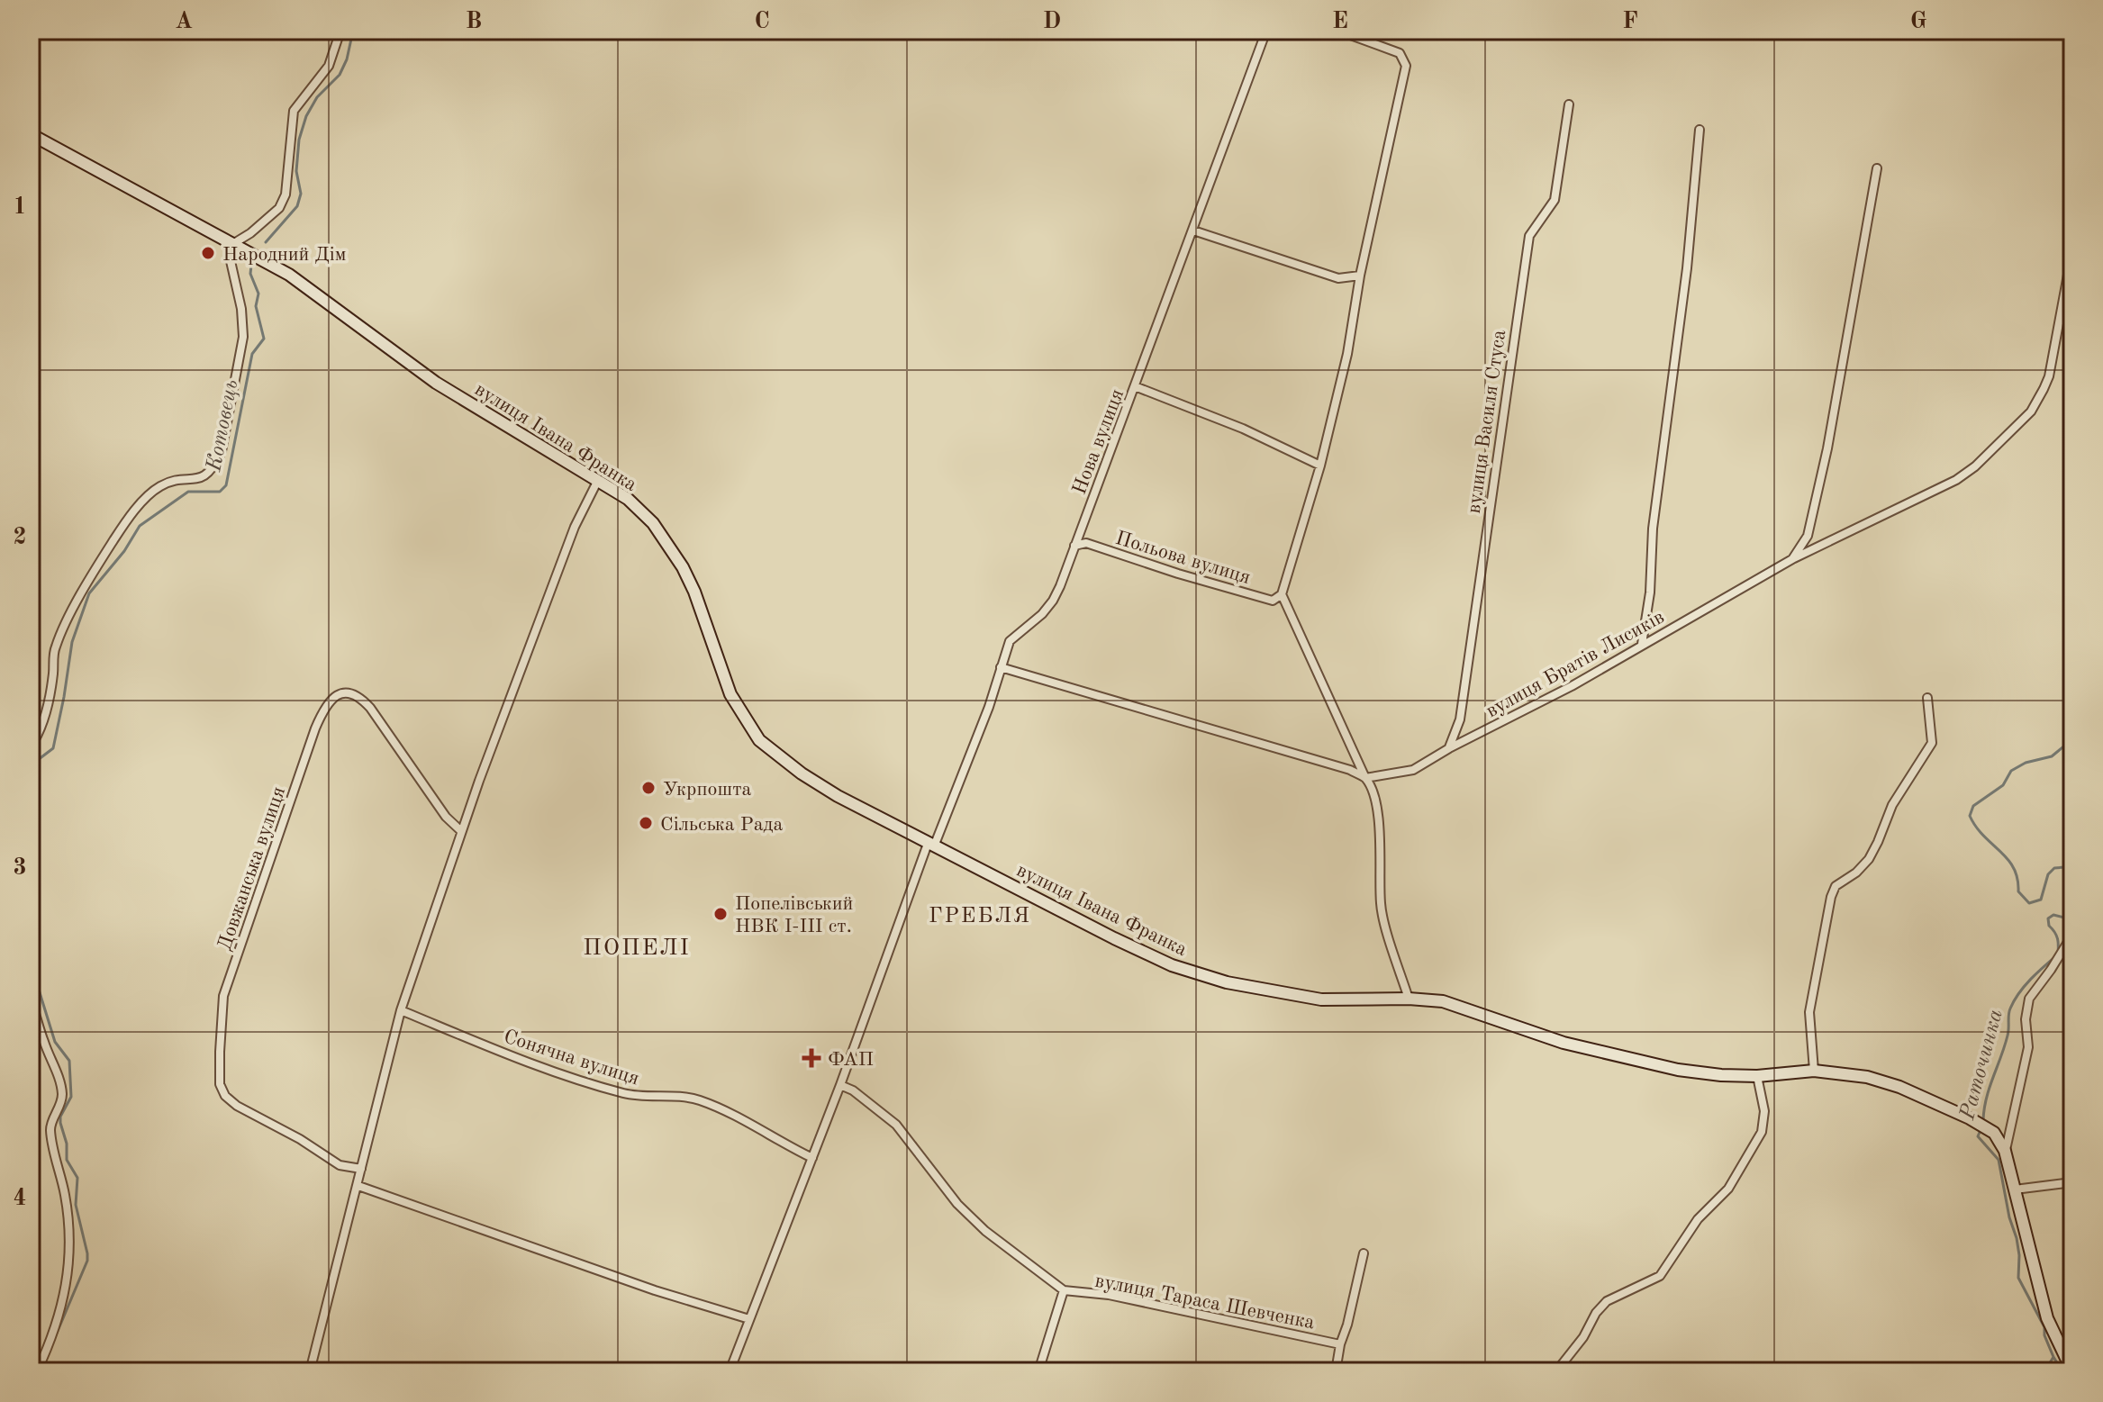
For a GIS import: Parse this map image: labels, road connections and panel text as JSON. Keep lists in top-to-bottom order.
{
  "streets": {
    "main road": ["вулиця Івана Франка"],
    "street": [
      "вулиця Василя Стуса",
      "Нова вулиця",
      "Польова вулиця",
      "вулиця Братів Лисиків",
      "Довжанська вулиця",
      "Сонячна вулиця",
      "вулиця Тараса Шевченка"
    ]
  },
  "crossings": [
    ["вулиця Василя Стуса", "вулиця Братів Лисиків"],
    ["вулиця Івана Франка", "Нова вулиця"],
    ["Нова вулиця", "Польова вулиця"]
  ],
  "districts": ["ГРЕБЛЯ", "ПОПЕЛІ"],
  "water": ["Котовець", "Раточинка"],
  "places": {
    "other": [
      "Народний Дім",
      "Укрпошта",
      "Сільська Рада",
      "Попелівський НВК І-ІІІ ст."
    ],
    "health": ["ФАП"]
  },
  "grid": {
    "columns": [
      "A",
      "B",
      "C",
      "D",
      "E",
      "F",
      "G"
    ],
    "rows": [
      "1",
      "2",
      "3",
      "4"
    ]
  }
}
